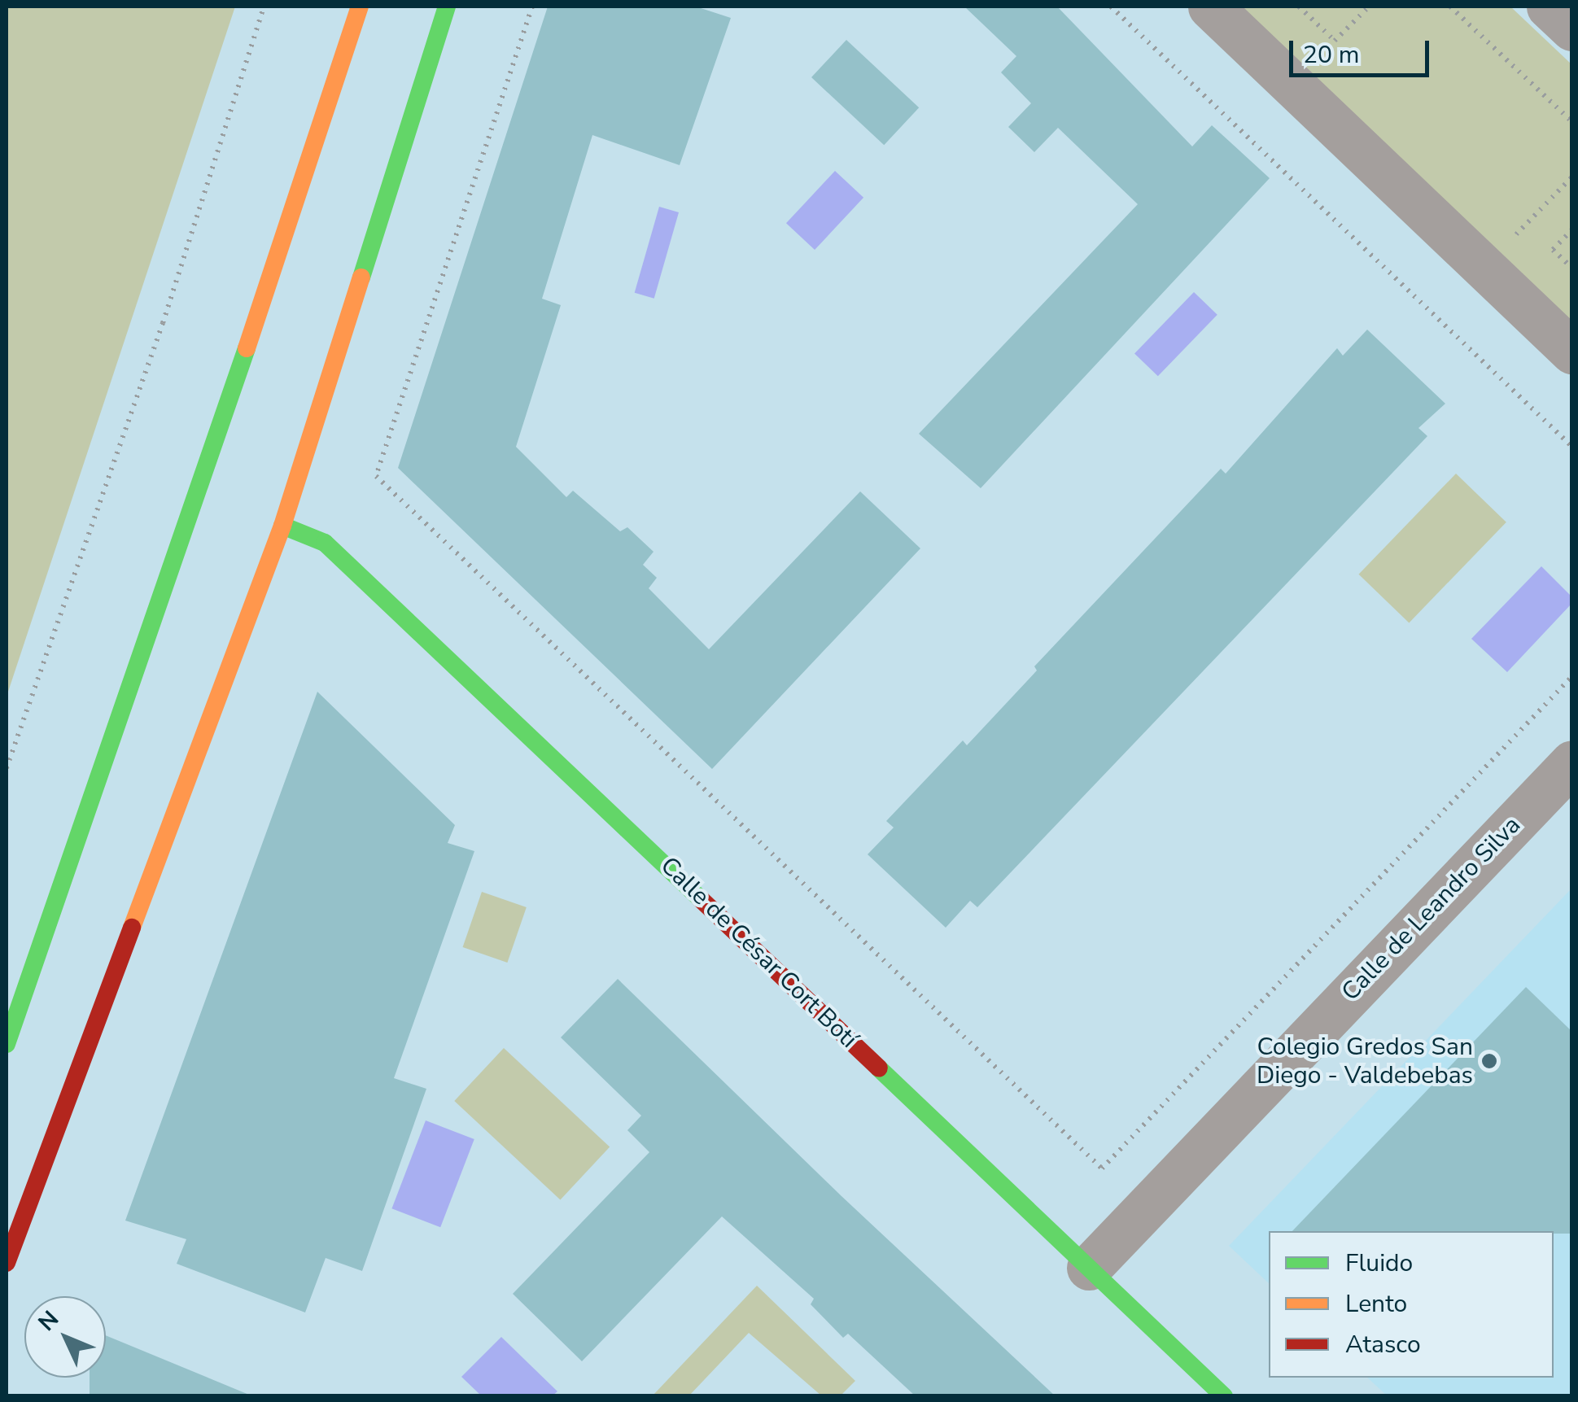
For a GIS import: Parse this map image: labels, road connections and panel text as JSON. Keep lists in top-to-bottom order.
{
  "streets": {
    "street": ["Calle de Leandro Silva", "Calle de César Cort Botí"]
  },
  "crossings": [
    ["Calle de Leandro Silva", "Calle de César Cort Botí"]
  ],
  "places": ["Colegio Gredos San Diego - Valdebebas"],
  "legend": ["Fluido", "Lento", "Atasco"],
  "scale_bar": "20 m",
  "north": "top left"
}
